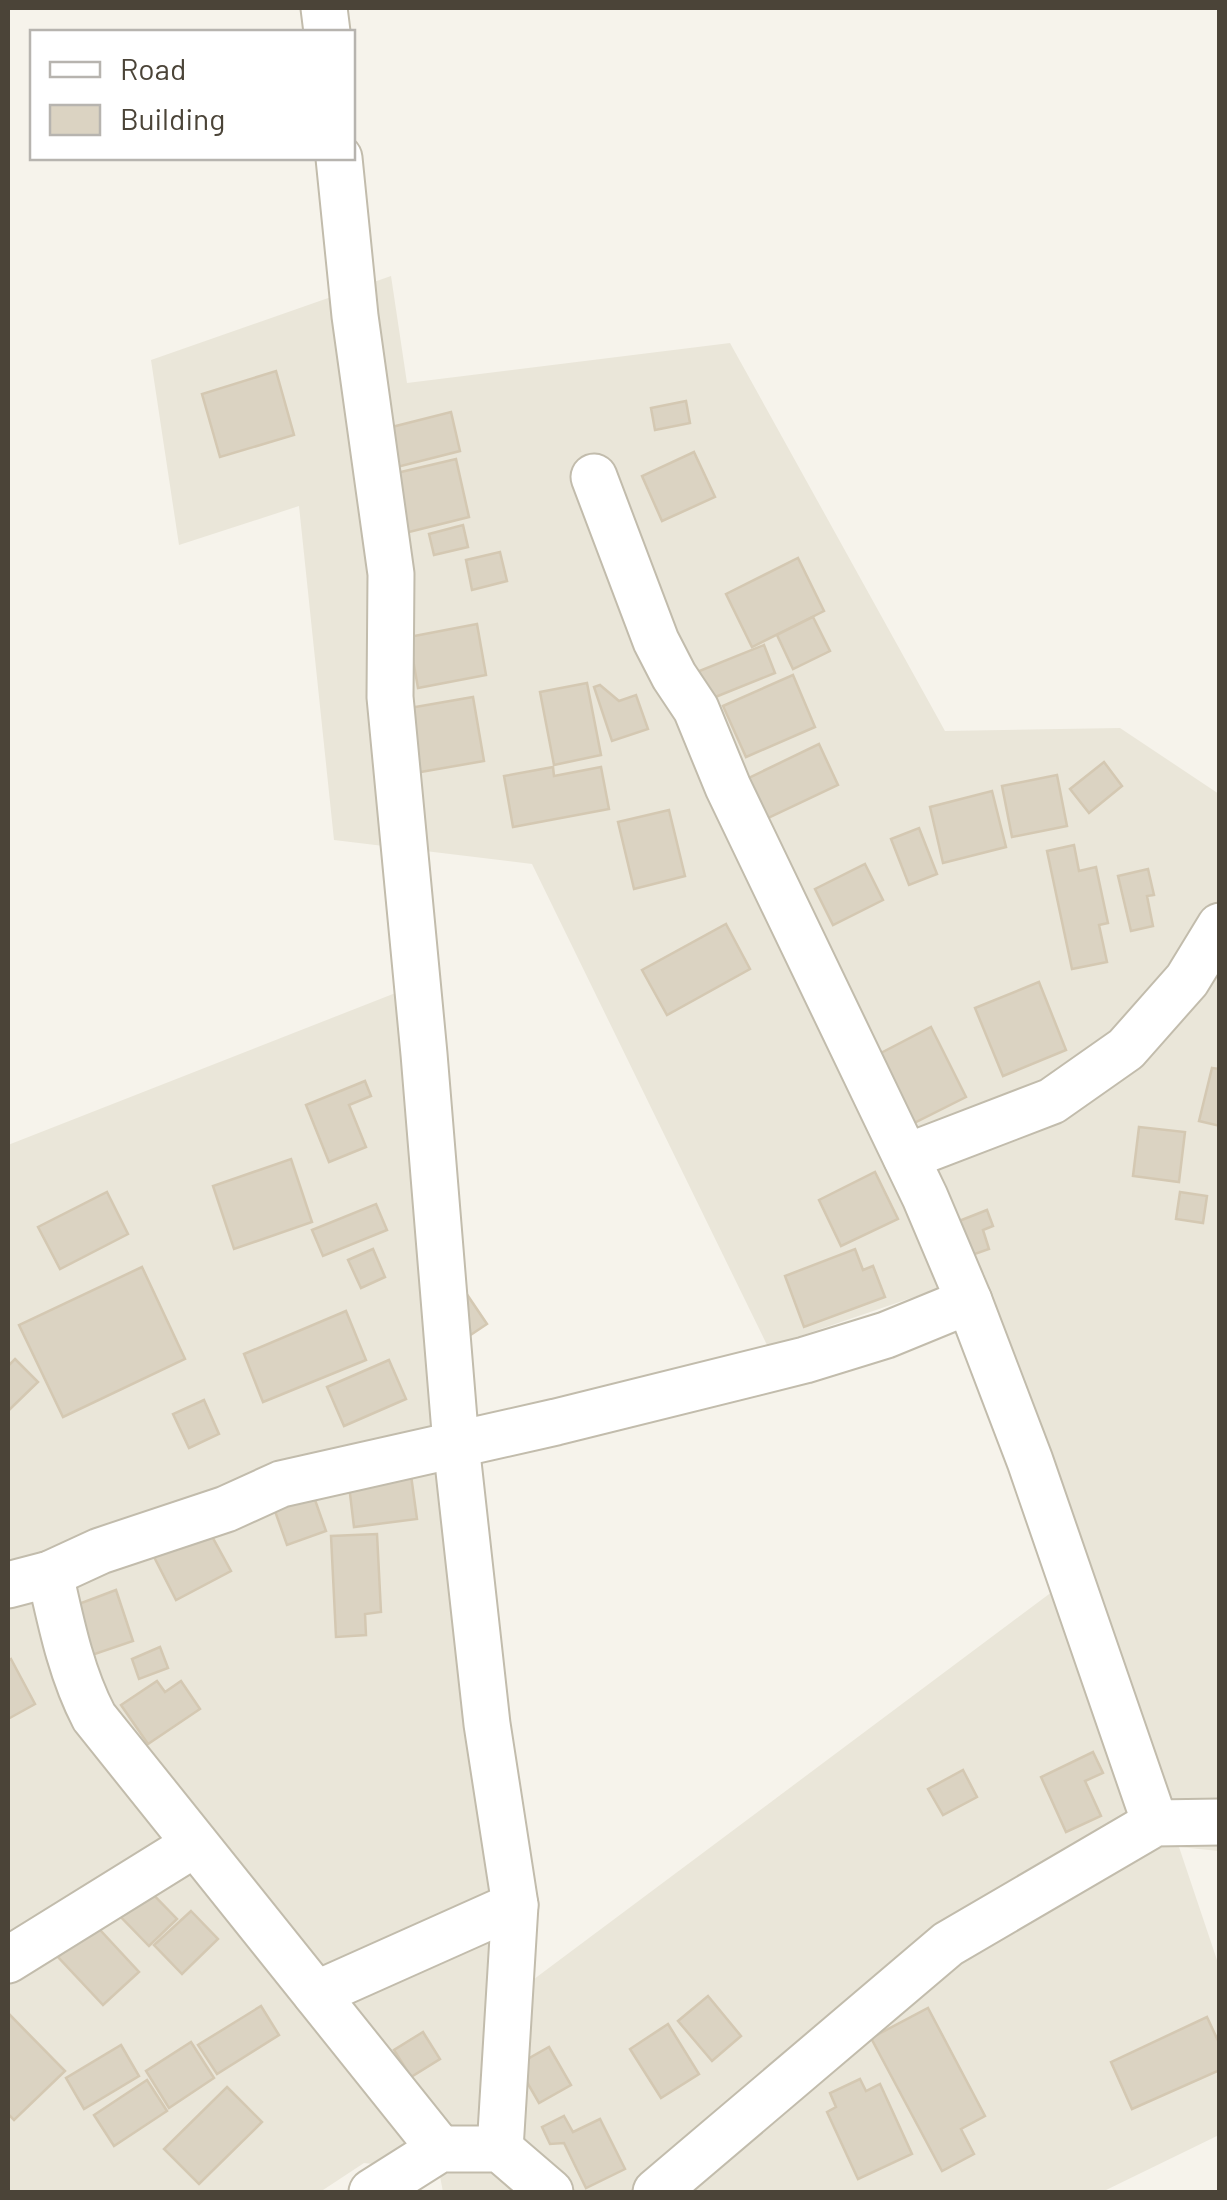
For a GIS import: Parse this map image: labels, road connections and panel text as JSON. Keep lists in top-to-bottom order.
{
  "legend": ["Road", "Building"]
}
